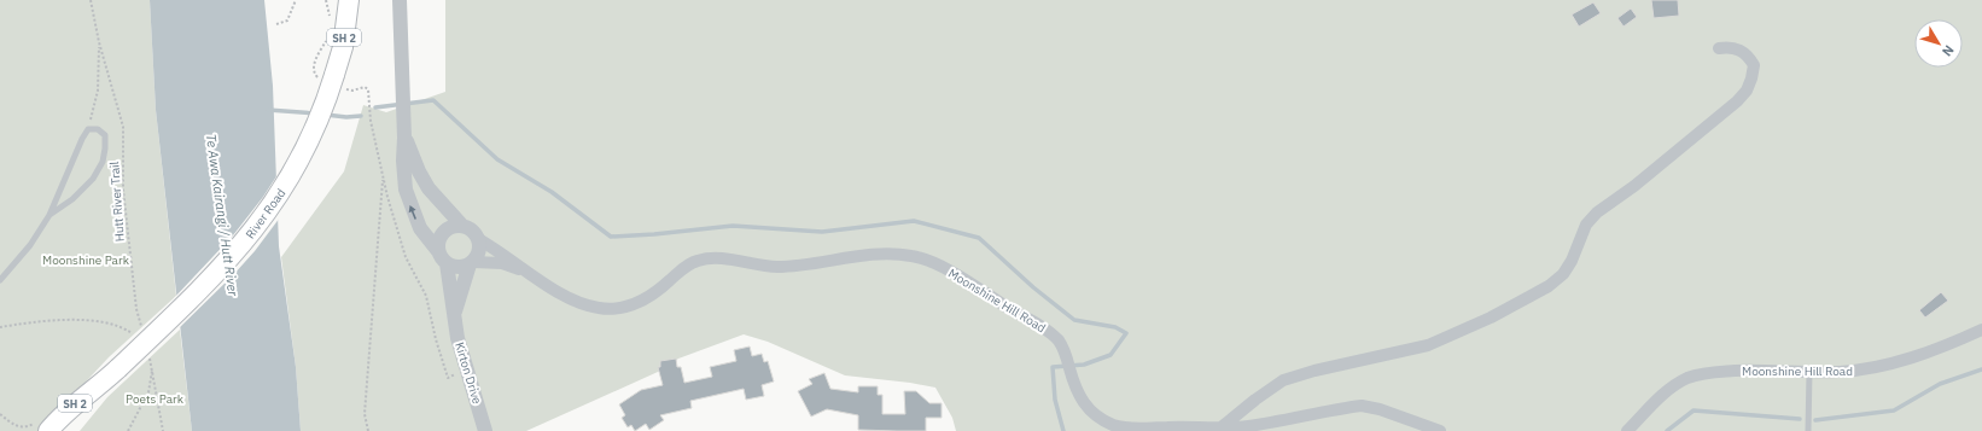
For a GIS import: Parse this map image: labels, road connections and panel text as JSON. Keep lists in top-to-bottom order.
{
  "streets": {
    "highway": ["SH 2", "River Road"],
    "street": ["Moonshine Hill Road", "Kirton Drive"],
    "path": ["Hutt River Trail"]
  },
  "crossings": [
    ["Moonshine Hill Road", "Kirton Drive"]
  ],
  "water": ["Te Awa Kairangi / Hutt River"],
  "parks": ["Moonshine Park", "Poets Park"],
  "north": "bottom right"
}
